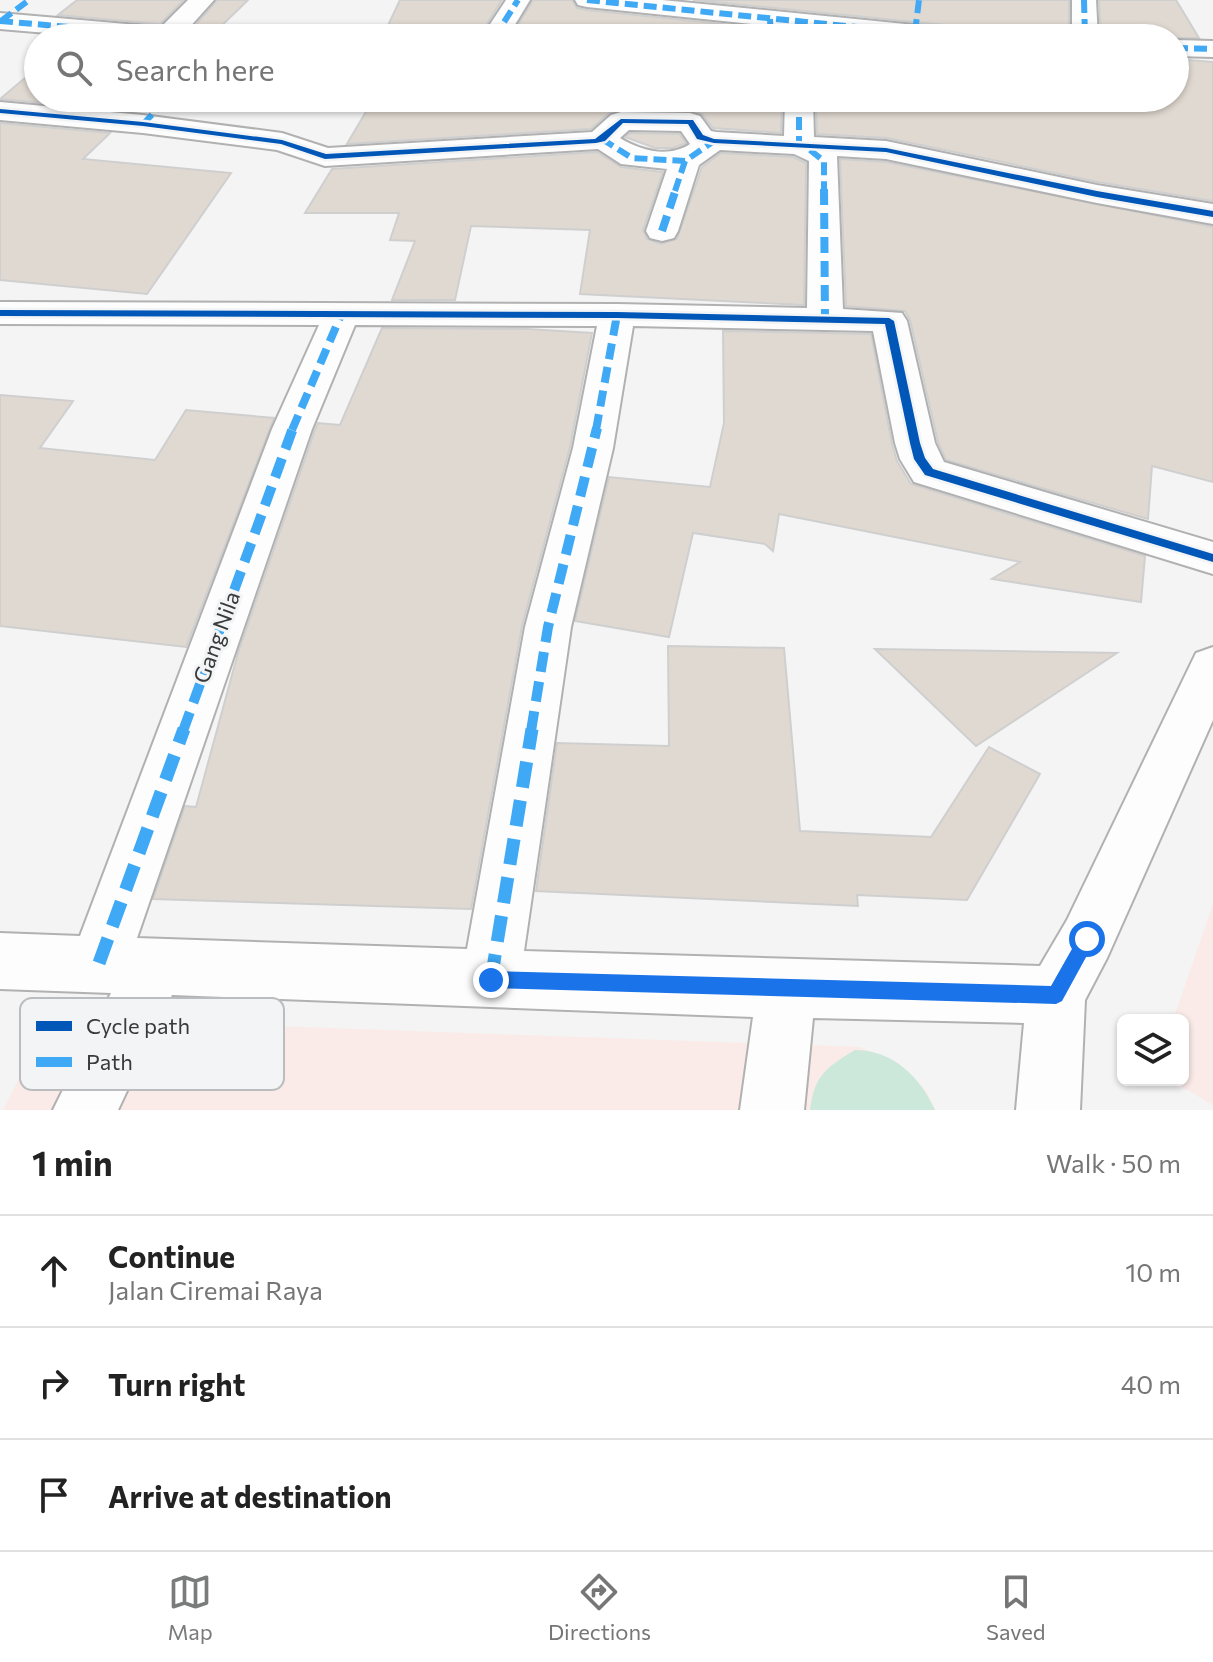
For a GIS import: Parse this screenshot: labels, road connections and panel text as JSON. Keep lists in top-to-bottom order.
{
  "streets": {
    "street": ["Gang Nila"]
  },
  "legend": ["Cycle path", "Path"],
  "page": {
    "search": "Search here",
    "heading": ["1 min", "Walk · 50 m"],
    "list": [
      ["Continue", "Jalan Ciremai Raya", "10 m"],
      ["Turn right", "40 m"],
      "Arrive at destination"
    ],
    "nav": ["Map", "Directions", "Saved"]
  }
}
